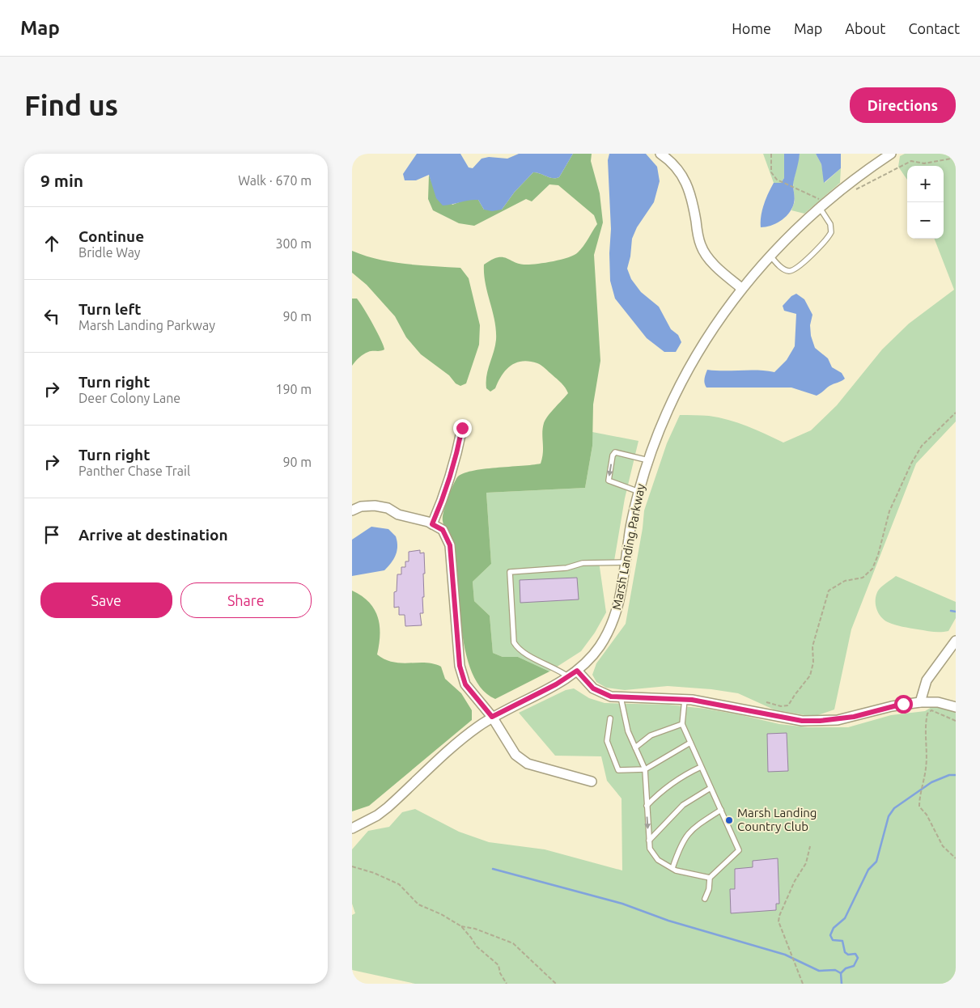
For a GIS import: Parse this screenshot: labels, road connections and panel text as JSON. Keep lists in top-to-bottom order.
{
  "streets": {
    "street": ["Marsh Landing Parkway"]
  },
  "places": ["Marsh Landing Country Club"],
  "page": {
    "header": "Map",
    "nav": [
      "Home",
      "Map",
      "About",
      "Contact"
    ],
    "buttons": [
      "Directions",
      ["Save", "Share"]
    ],
    "title": "Find us",
    "heading": ["9 min", "Walk · 670 m"],
    "map_buttons": ["+", "−"],
    "list": [
      ["Continue", "Bridle Way", "300 m"],
      ["Turn left", "Marsh Landing Parkway", "90 m"],
      ["Turn right", "Deer Colony Lane", "190 m"],
      ["Turn right", "Panther Chase Trail", "90 m"],
      "Arrive at destination"
    ]
  }
}
